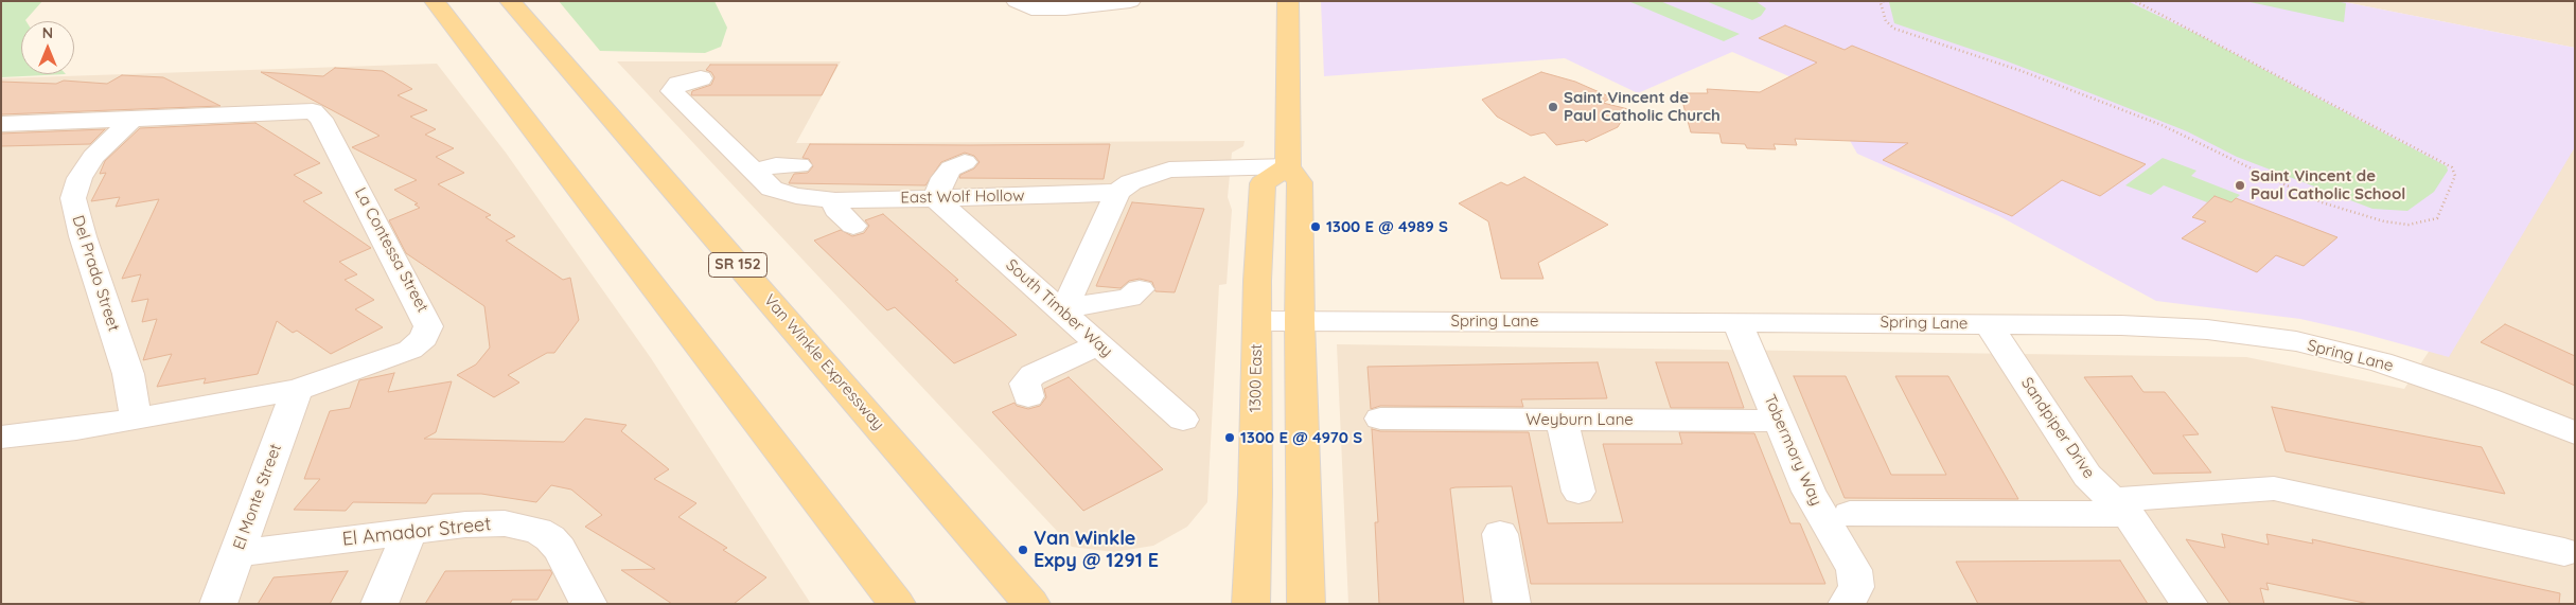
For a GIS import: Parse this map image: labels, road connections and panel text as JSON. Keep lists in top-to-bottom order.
{
  "streets": {
    "main road": ["SR 152", "Van Winkle Expressway", "1300 East"],
    "street": [
      "East Wolf Hollow",
      "La Contessa Street",
      "Del Prado Street",
      "South Timber Way",
      "Spring Lane",
      "Weyburn Lane",
      "Sandpiper Drive",
      "Tobermory Way",
      "El Monte Street",
      "El Amador Street"
    ]
  },
  "crossings": [
    ["East Wolf Hollow", "South Timber Way"],
    ["La Contessa Street", "Del Prado Street"],
    ["La Contessa Street", "El Monte Street"],
    ["Spring Lane", "1300 East"],
    ["Spring Lane", "Sandpiper Drive"],
    ["Spring Lane", "Tobermory Way"],
    ["Weyburn Lane", "Tobermory Way"],
    ["El Monte Street", "El Amador Street"]
  ],
  "places": [
    "Saint Vincent de Paul Catholic Church",
    "Saint Vincent de Paul Catholic School",
    "1300 E @ 4989 S",
    "1300 E @ 4970 S",
    "Van Winkle Expy @ 1291 E"
  ],
  "north": "top"
}
